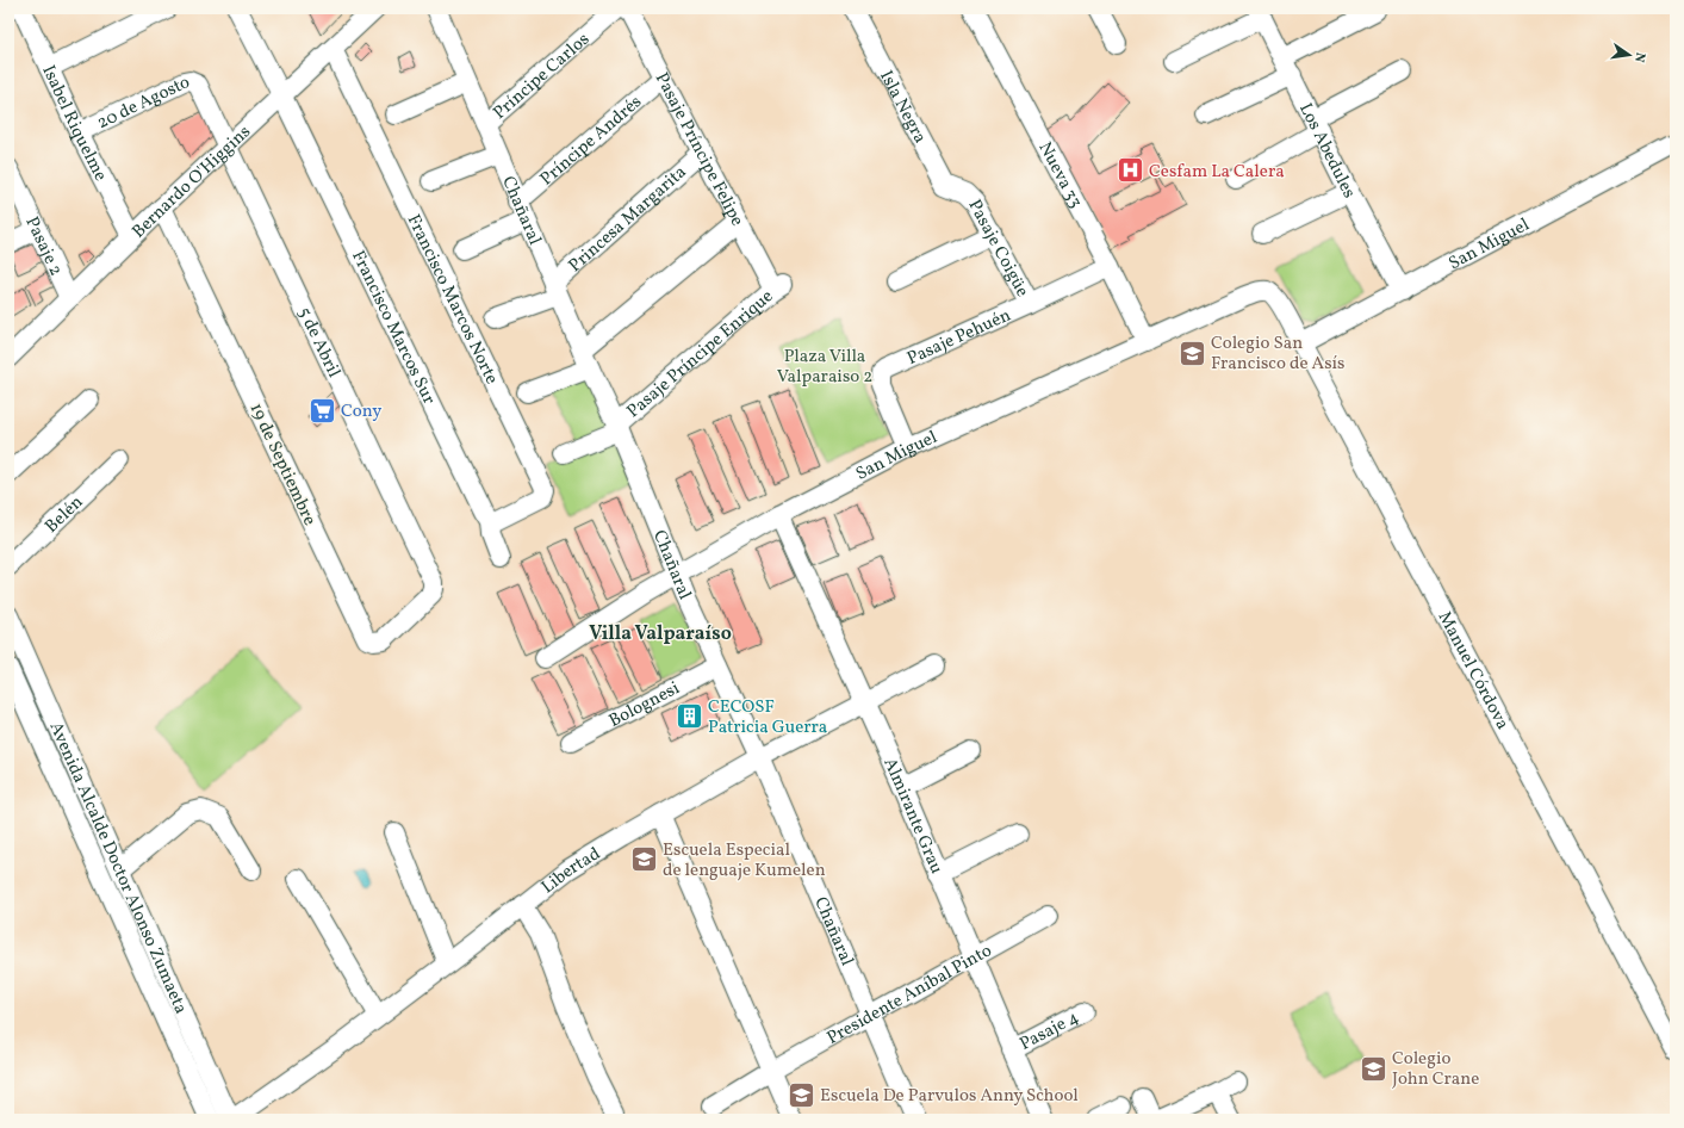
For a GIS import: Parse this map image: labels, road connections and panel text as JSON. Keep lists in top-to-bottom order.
{
  "streets": {
    "street": [
      "Príncipe Carlos",
      "20 de Agosto",
      "Isla Negra",
      "Isabel Riquelme",
      "Príncipe Andrés",
      "Pasaje Príncipe Felipe",
      "Los Abedules",
      "Nueva 33",
      "Bernardo O'Higgins",
      "Chañaral",
      "Princesa Margarita",
      "San Miguel",
      "Pasaje 2",
      "Pasaje Coigüe",
      "Francisco Marcos Norte",
      "Francisco Marcos Sur",
      "Pasaje Pehuén",
      "5 de Abril",
      "Pasaje Príncipe Enrique",
      "19 de Septiembre",
      "Belén",
      "Manuel Córdova",
      "Bolognesi",
      "Almirante Grau",
      "Avenida Alcalde Doctor Alonso Zumaeta",
      "Libertad",
      "Presidente Aníbal Pinto",
      "Pasaje 4"
    ]
  },
  "crossings": [
    ["Príncipe Carlos", "Chañaral"],
    ["20 de Agosto", "Isabel Riquelme"],
    ["20 de Agosto", "Bernardo O'Higgins"],
    ["20 de Agosto", "5 de Abril"],
    ["Isla Negra", "Pasaje Coigüe"],
    ["Isabel Riquelme", "Bernardo O'Higgins"],
    ["Príncipe Andrés", "Pasaje Príncipe Felipe"],
    ["Príncipe Andrés", "Chañaral"],
    ["Pasaje Príncipe Felipe", "Princesa Margarita"],
    ["Pasaje Príncipe Felipe", "Pasaje Príncipe Enrique"],
    ["Los Abedules", "San Miguel"],
    ["Nueva 33", "San Miguel"],
    ["Nueva 33", "Pasaje Pehuén"],
    ["Bernardo O'Higgins", "Pasaje 2"],
    ["Bernardo O'Higgins", "Francisco Marcos Norte"],
    ["Bernardo O'Higgins", "Francisco Marcos Sur"],
    ["Bernardo O'Higgins", "5 de Abril"],
    ["Bernardo O'Higgins", "19 de Septiembre"],
    ["Chañaral", "Princesa Margarita"],
    ["Chañaral", "San Miguel"],
    ["Chañaral", "Pasaje Príncipe Enrique"],
    ["Chañaral", "Bolognesi"],
    ["Chañaral", "Libertad"],
    ["Chañaral", "Presidente Aníbal Pinto"],
    ["San Miguel", "Pasaje Pehuén"],
    ["San Miguel", "Manuel Córdova"],
    ["San Miguel", "Almirante Grau"],
    ["Pasaje Coigüe", "Pasaje Pehuén"],
    ["Francisco Marcos Norte", "Francisco Marcos Sur"],
    ["5 de Abril", "19 de Septiembre"],
    ["Almirante Grau", "Libertad"],
    ["Almirante Grau", "Presidente Aníbal Pinto"],
    ["Almirante Grau", "Pasaje 4"]
  ],
  "districts": ["Villa Valparaíso"],
  "parks": ["Plaza Villa Valparaiso 2"],
  "places": {
    "hospital": ["Cesfam La Calera"],
    "school or university": [
      "Colegio San Francisco de Asís",
      "Escuela Especial de lenguaje Kumelen",
      "Colegio John Crane",
      "Escuela De Parvulos Anny School"
    ],
    "supermarket": ["Cony"],
    "building": ["CECOSF Patricia Guerra"]
  },
  "north": "right"
}
